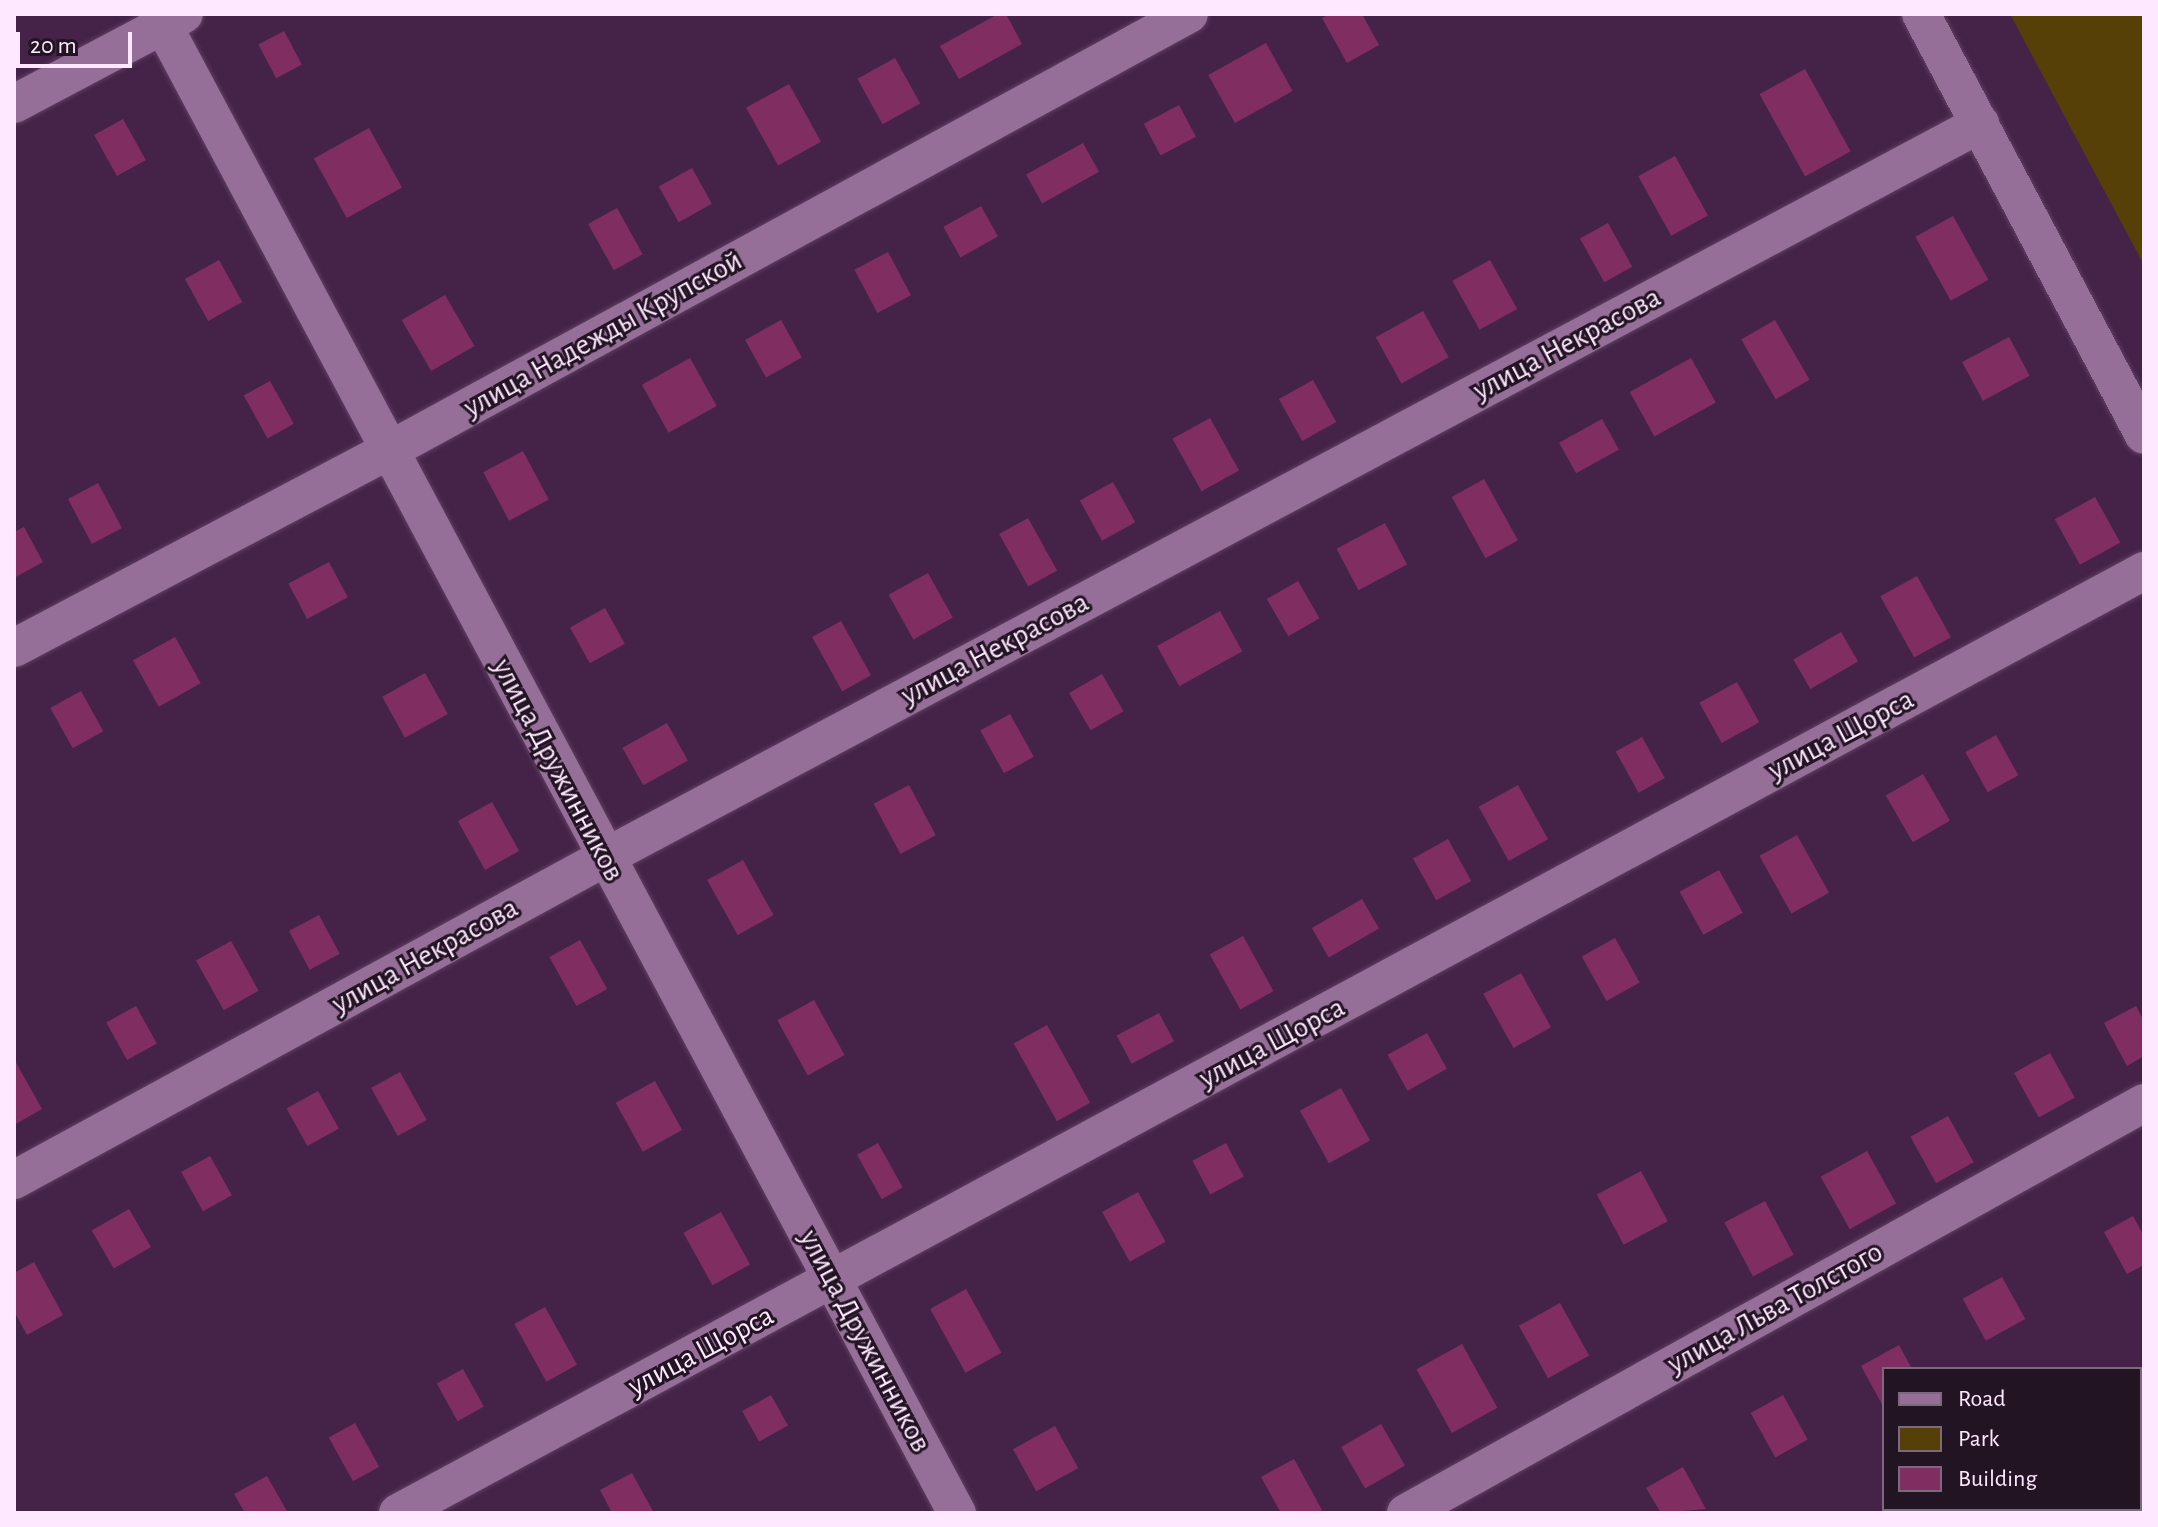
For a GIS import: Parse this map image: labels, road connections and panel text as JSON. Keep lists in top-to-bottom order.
{
  "streets": {
    "street": [
      "улица Надежды Крупской",
      "улица Некрасова",
      "улица Щорса",
      "улица Дружинников",
      "улица Льва Толстого"
    ]
  },
  "crossings": [
    ["улица Надежды Крупской", "улица Дружинников"],
    ["улица Некрасова", "улица Дружинников"],
    ["улица Щорса", "улица Дружинников"]
  ],
  "legend": ["Road", "Park", "Building"],
  "scale_bar": "20 m"
}
